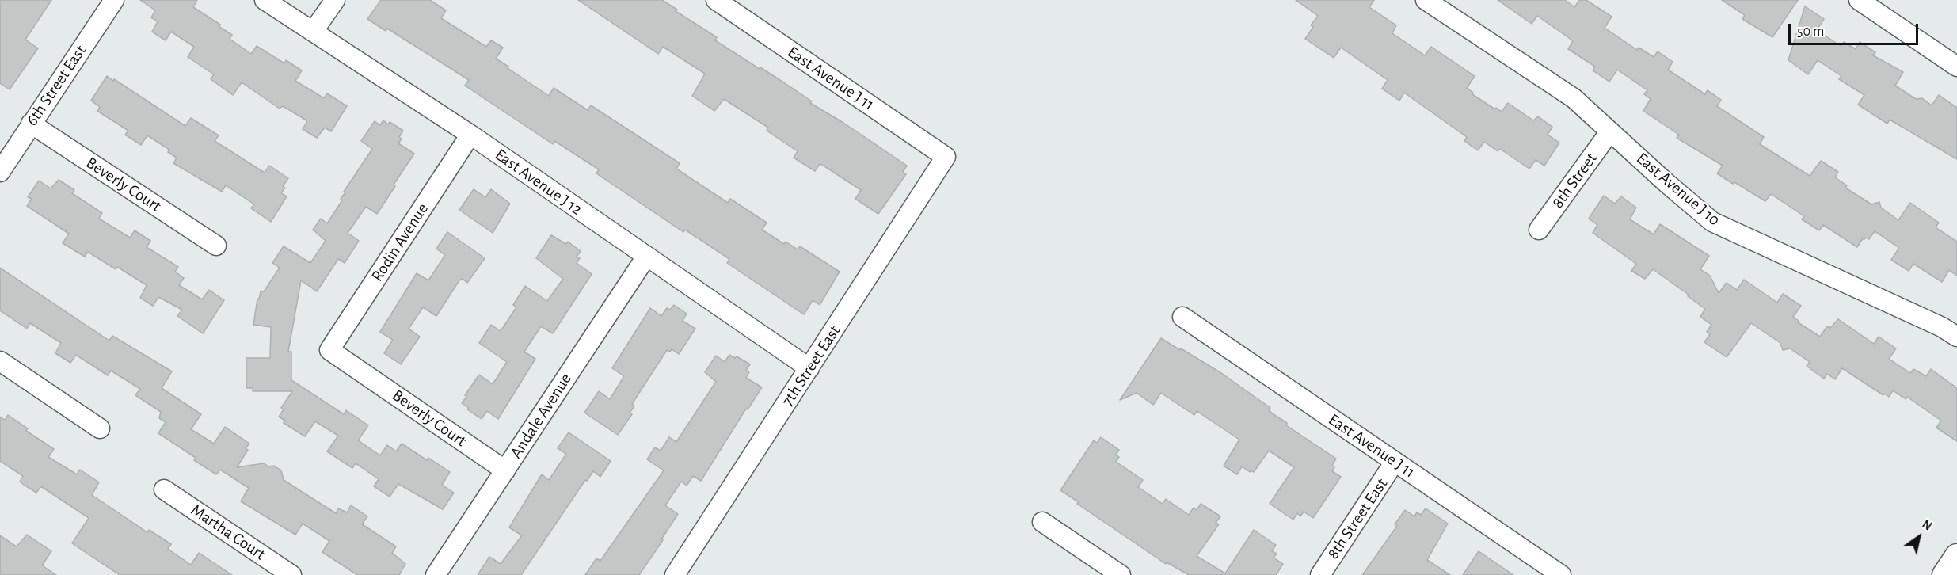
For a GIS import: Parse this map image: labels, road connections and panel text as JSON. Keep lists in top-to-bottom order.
{
  "streets": {
    "street": [
      "East Avenue J 11",
      "6th Street East",
      "8th Street",
      "East Avenue J 12",
      "Beverly Court",
      "East Avenue J 10",
      "Rodin Avenue",
      "7th Street East",
      "Andale Avenue",
      "8th Street East",
      "Martha Court"
    ]
  },
  "crossings": [
    ["East Avenue J 11", "7th Street East"],
    ["East Avenue J 11", "8th Street East"],
    ["6th Street East", "Beverly Court"],
    ["8th Street", "East Avenue J 10"],
    ["East Avenue J 12", "Rodin Avenue"],
    ["East Avenue J 12", "7th Street East"],
    ["East Avenue J 12", "Andale Avenue"],
    ["Beverly Court", "Rodin Avenue"],
    ["Beverly Court", "Andale Avenue"]
  ],
  "scale_bar": "50 m",
  "north": "top right"
}
